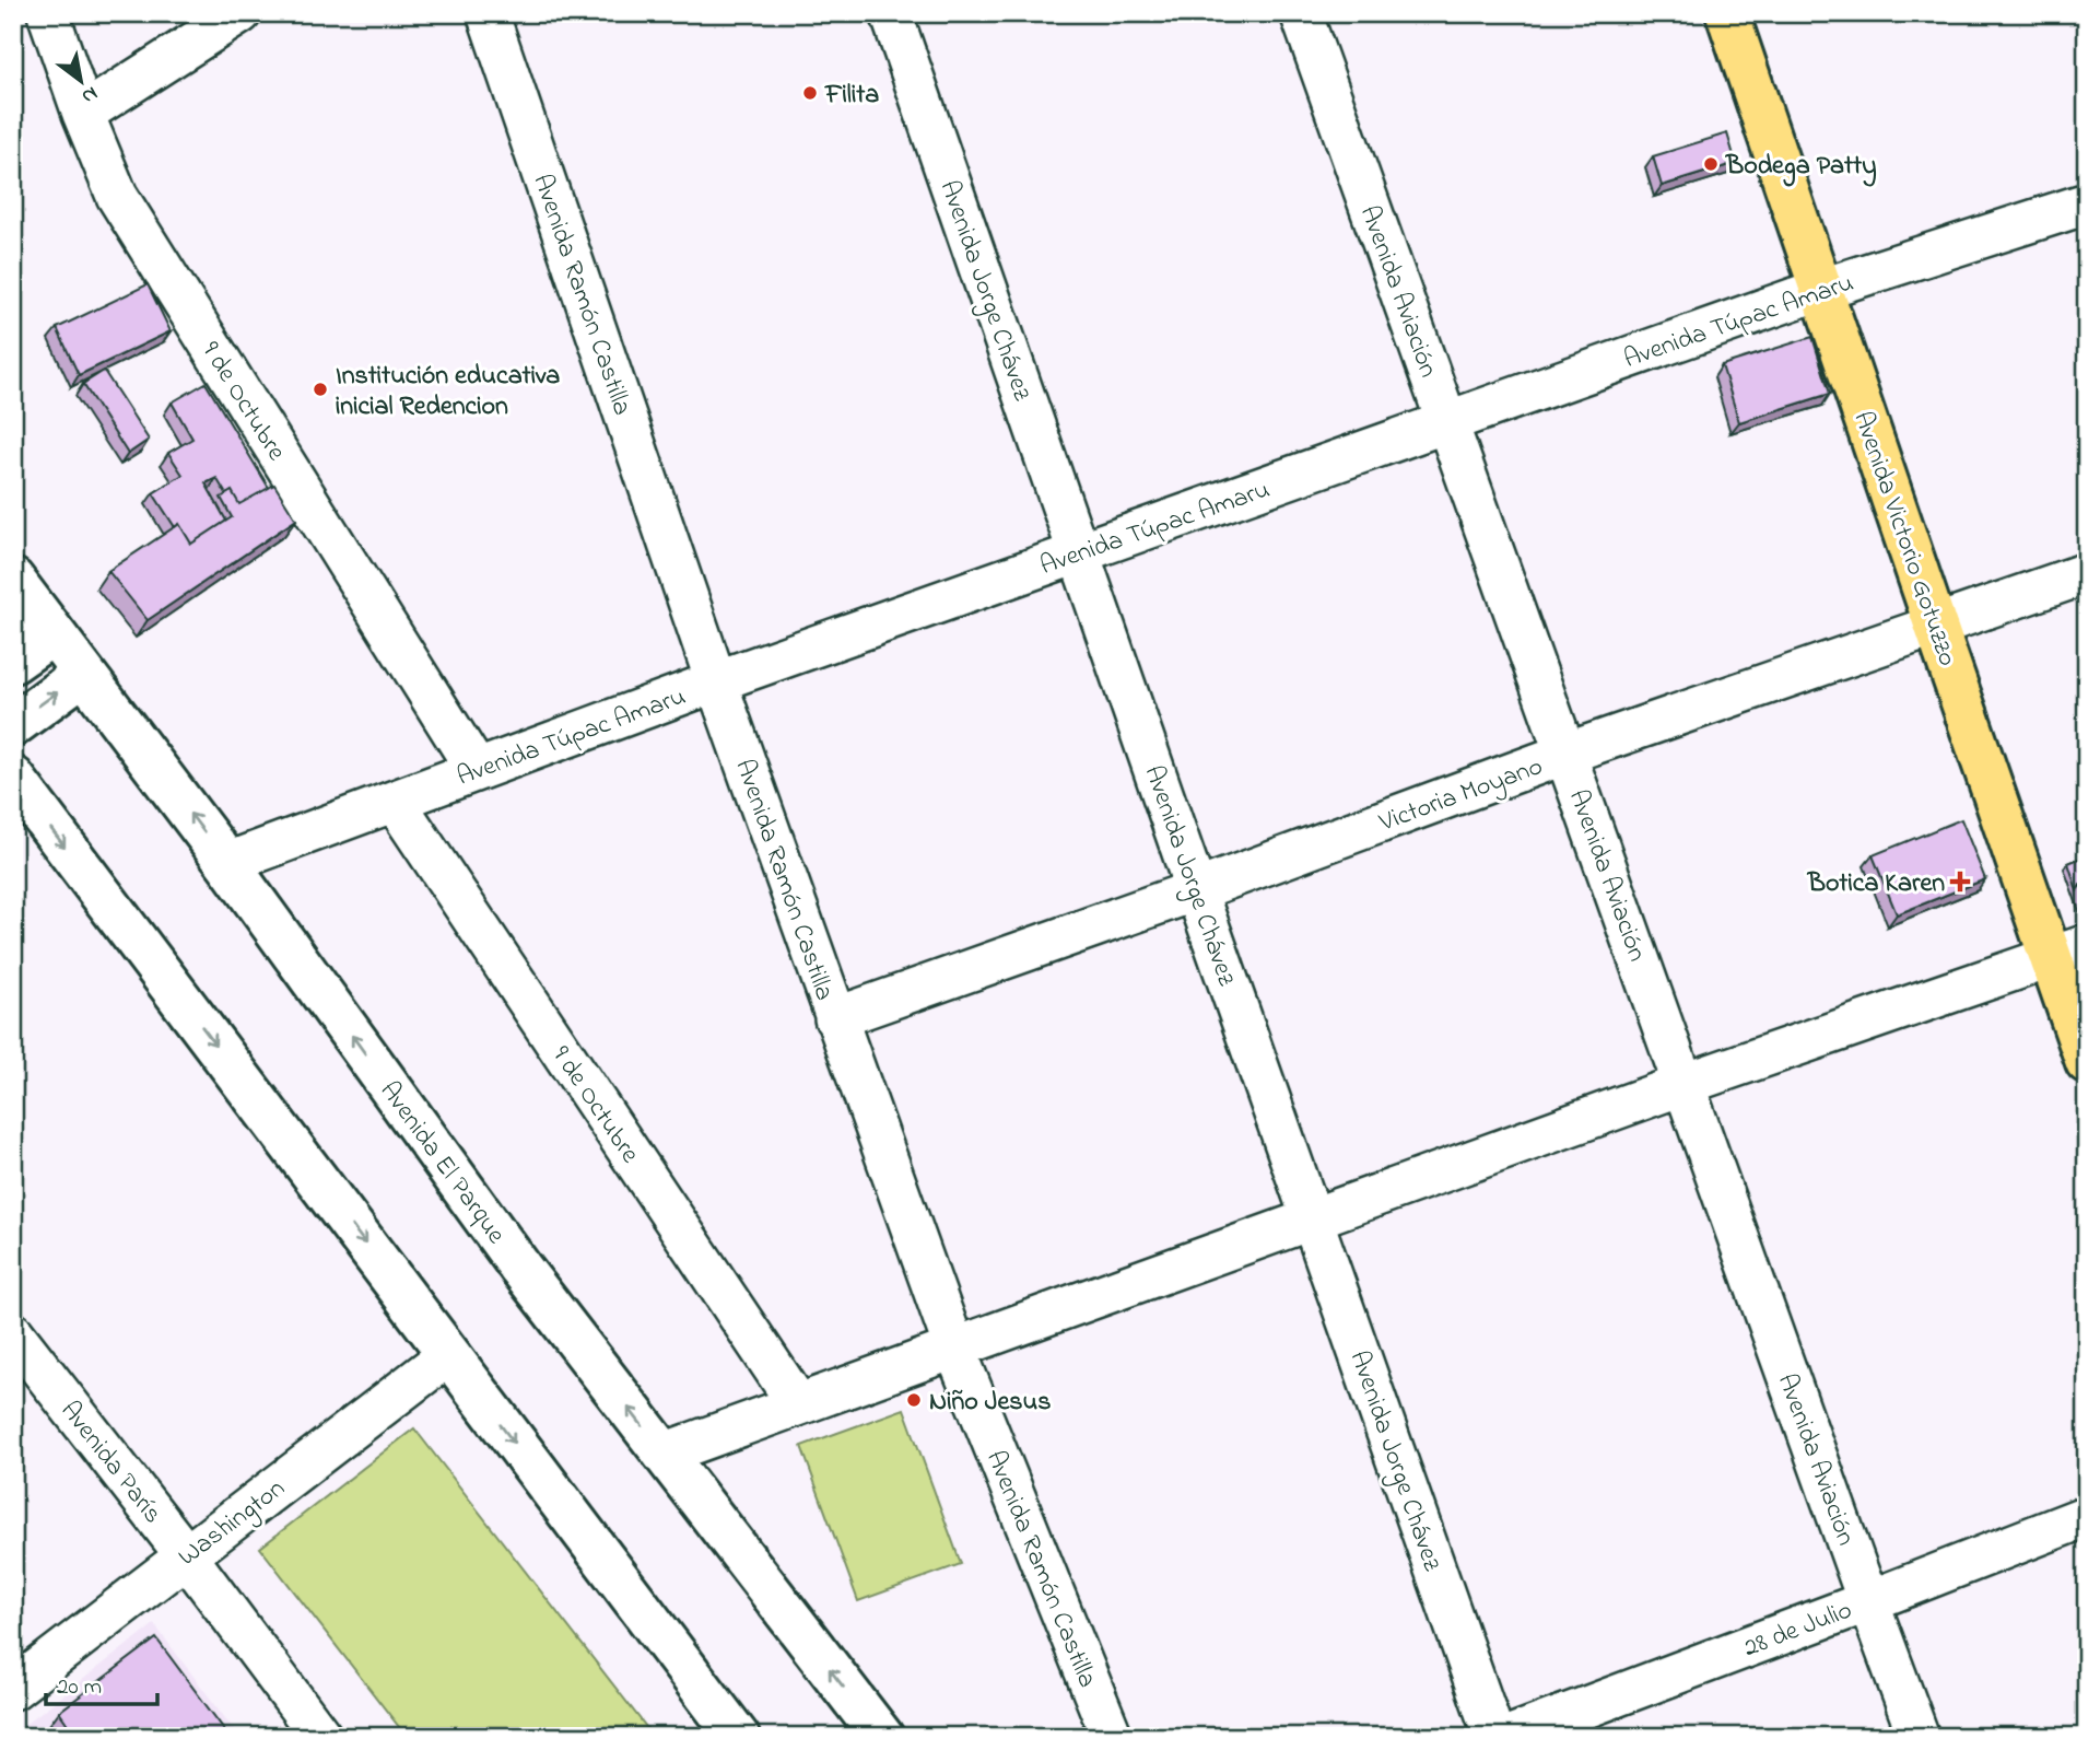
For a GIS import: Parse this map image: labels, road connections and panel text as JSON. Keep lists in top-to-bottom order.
{
  "streets": {
    "main road": ["Avenida Victorio Gotuzzo"],
    "street": [
      "Avenida Jorge Chávez",
      "Avenida Aviación",
      "Avenida Ramón Castilla",
      "Avenida Túpac Amaru",
      "9 de Octubre",
      "Victoria Moyano",
      "Avenida El Parque",
      "Avenida París",
      "Washington",
      "28 de Julio"
    ]
  },
  "crossings": [
    ["Avenida Jorge Chávez", "Avenida Túpac Amaru"],
    ["Avenida Jorge Chávez", "Victoria Moyano"],
    ["Avenida Aviación", "Avenida Túpac Amaru"],
    ["Avenida Aviación", "Victoria Moyano"],
    ["Avenida Aviación", "28 de Julio"],
    ["Avenida Ramón Castilla", "Avenida Túpac Amaru"],
    ["Avenida Ramón Castilla", "Victoria Moyano"],
    ["Avenida Túpac Amaru", "9 de Octubre"],
    ["Avenida Túpac Amaru", "Avenida Victorio Gotuzzo"],
    ["Avenida Túpac Amaru", "Avenida El Parque"],
    ["Avenida Victorio Gotuzzo", "Victoria Moyano"],
    ["Avenida París", "Washington"]
  ],
  "places": {
    "other": [
      "Filita",
      "Bodega Patty",
      "Institución educativa inicial Redencion",
      "Niño Jesus"
    ],
    "health": ["Botica Karen"]
  },
  "scale_bar": "20 m",
  "north": "bottom right"
}
